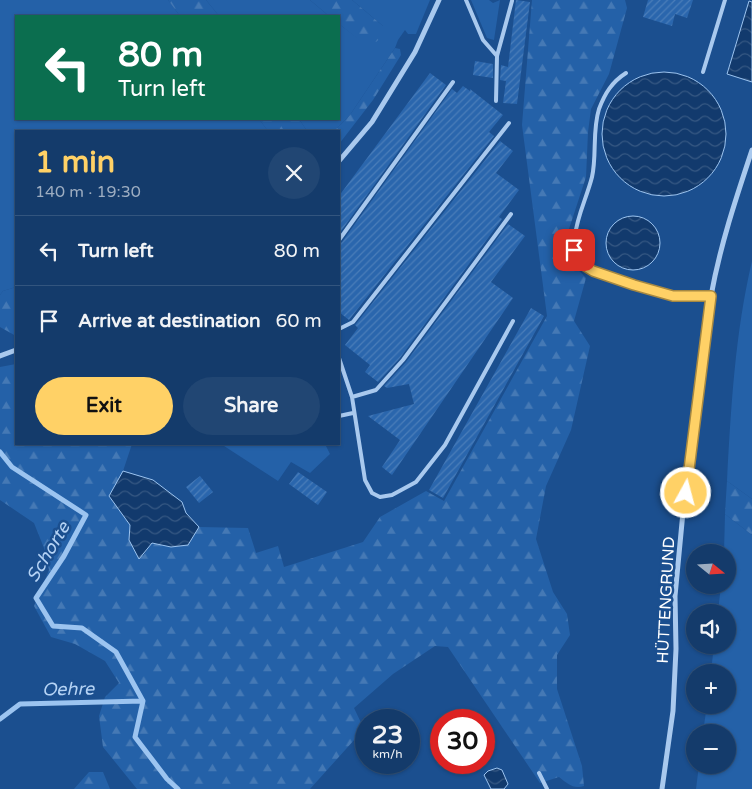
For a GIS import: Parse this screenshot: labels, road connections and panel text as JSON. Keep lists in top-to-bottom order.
{
  "streets": {
    "street": ["HÜTTENGRUND"]
  },
  "water": ["Schorte", "Oehre"],
  "north": "right",
  "page": {
    "turn": ["80 m", "Turn left"],
    "heading": ["1 min", "140 m · 19:30"],
    "list": [
      {
        "name": "Turn left",
        "value": "80 m"
      },
      {
        "name": "Arrive at destination",
        "value": "60 m"
      }
    ],
    "buttons": ["Exit", "Share"],
    "map_buttons": ["+", "−"],
    "speed": "23 km/h",
    "limit": "30"
  }
}
